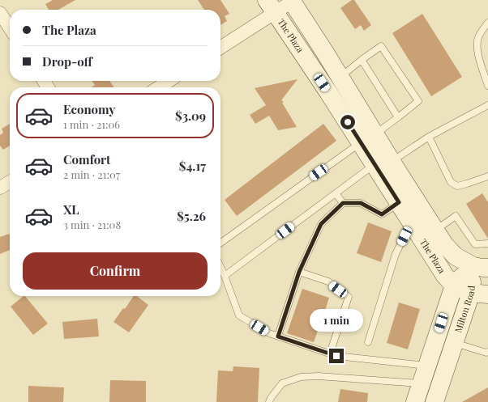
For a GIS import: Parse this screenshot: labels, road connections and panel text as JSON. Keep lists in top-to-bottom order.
{
  "streets": {
    "main road": ["The Plaza", "Milton Road"]
  },
  "crossings": [
    ["The Plaza", "Milton Road"]
  ],
  "page": {
    "banner": ["The Plaza", "Drop-off"],
    "list": [
      {
        "name": "Economy",
        "note": "1 min · 21:06",
        "value": "$3.09"
      },
      {
        "name": "Comfort",
        "note": "2 min · 21:07",
        "value": "$4.17"
      },
      {
        "name": "XL",
        "note": "3 min · 21:08",
        "value": "$5.26"
      }
    ],
    "buttons": "Confirm",
    "bubble": "1 min"
  }
}
